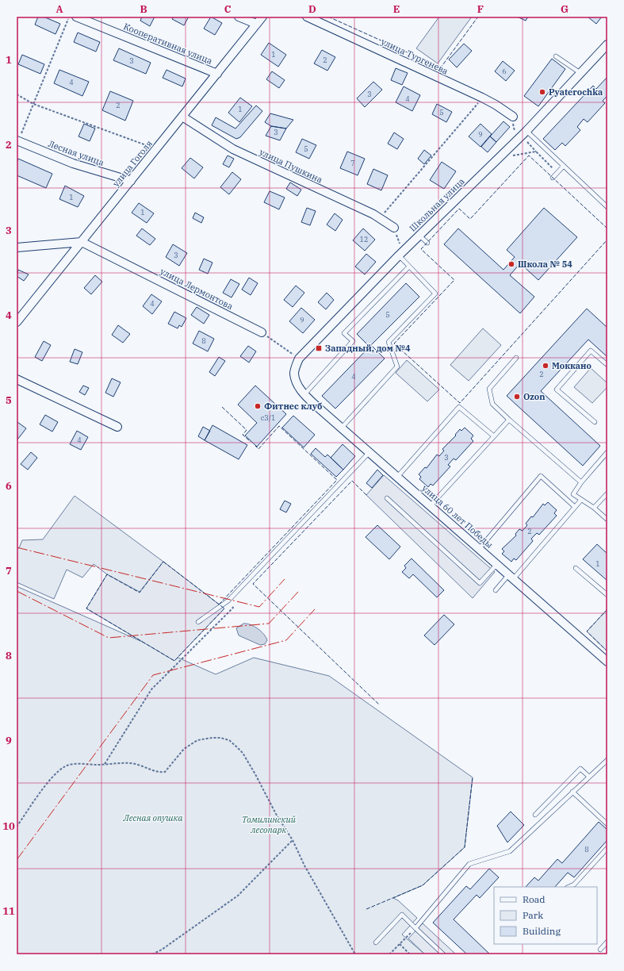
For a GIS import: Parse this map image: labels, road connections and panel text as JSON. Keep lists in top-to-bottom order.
{
  "streets": {
    "street": [
      "Кооперативная улица",
      "улица Тургенева",
      "Лесная улица",
      "улица Гоголя",
      "улица Пушкина",
      "Школьная улица",
      "улица Лермонтова",
      "улица 60 лет Победы"
    ]
  },
  "crossings": [
    ["Кооперативная улица", "улица Гоголя"],
    ["Лесная улица", "улица Гоголя"],
    ["улица Гоголя", "улица Пушкина"],
    ["улица Гоголя", "улица Лермонтова"],
    ["Школьная улица", "улица 60 лет Победы"]
  ],
  "parks": ["Лесная опушка", "Томилинский лесопарк"],
  "places": {
    "other": [
      "Pyaterochka",
      "Школа № 54",
      "Моккано",
      "Ozon",
      "Фитнес клуб"
    ],
    "transit": ["Западный, дом №4"]
  },
  "house_numbers": [
    "1",
    "2",
    "3",
    "6",
    "4",
    "3",
    "4",
    "2",
    "1",
    "5",
    "3",
    "9",
    "5",
    "7",
    "1",
    "1",
    "12",
    "3",
    "4",
    "5",
    "9",
    "8",
    "2",
    "4",
    "с3/1",
    "4",
    "3",
    "2",
    "1",
    "8"
  ],
  "legend": ["Road", "Park", "Building"],
  "grid": {
    "columns": [
      "A",
      "B",
      "C",
      "D",
      "E",
      "F",
      "G"
    ],
    "rows": [
      "1",
      "2",
      "3",
      "4",
      "5",
      "6",
      "7",
      "8",
      "9",
      "10",
      "11"
    ]
  }
}
